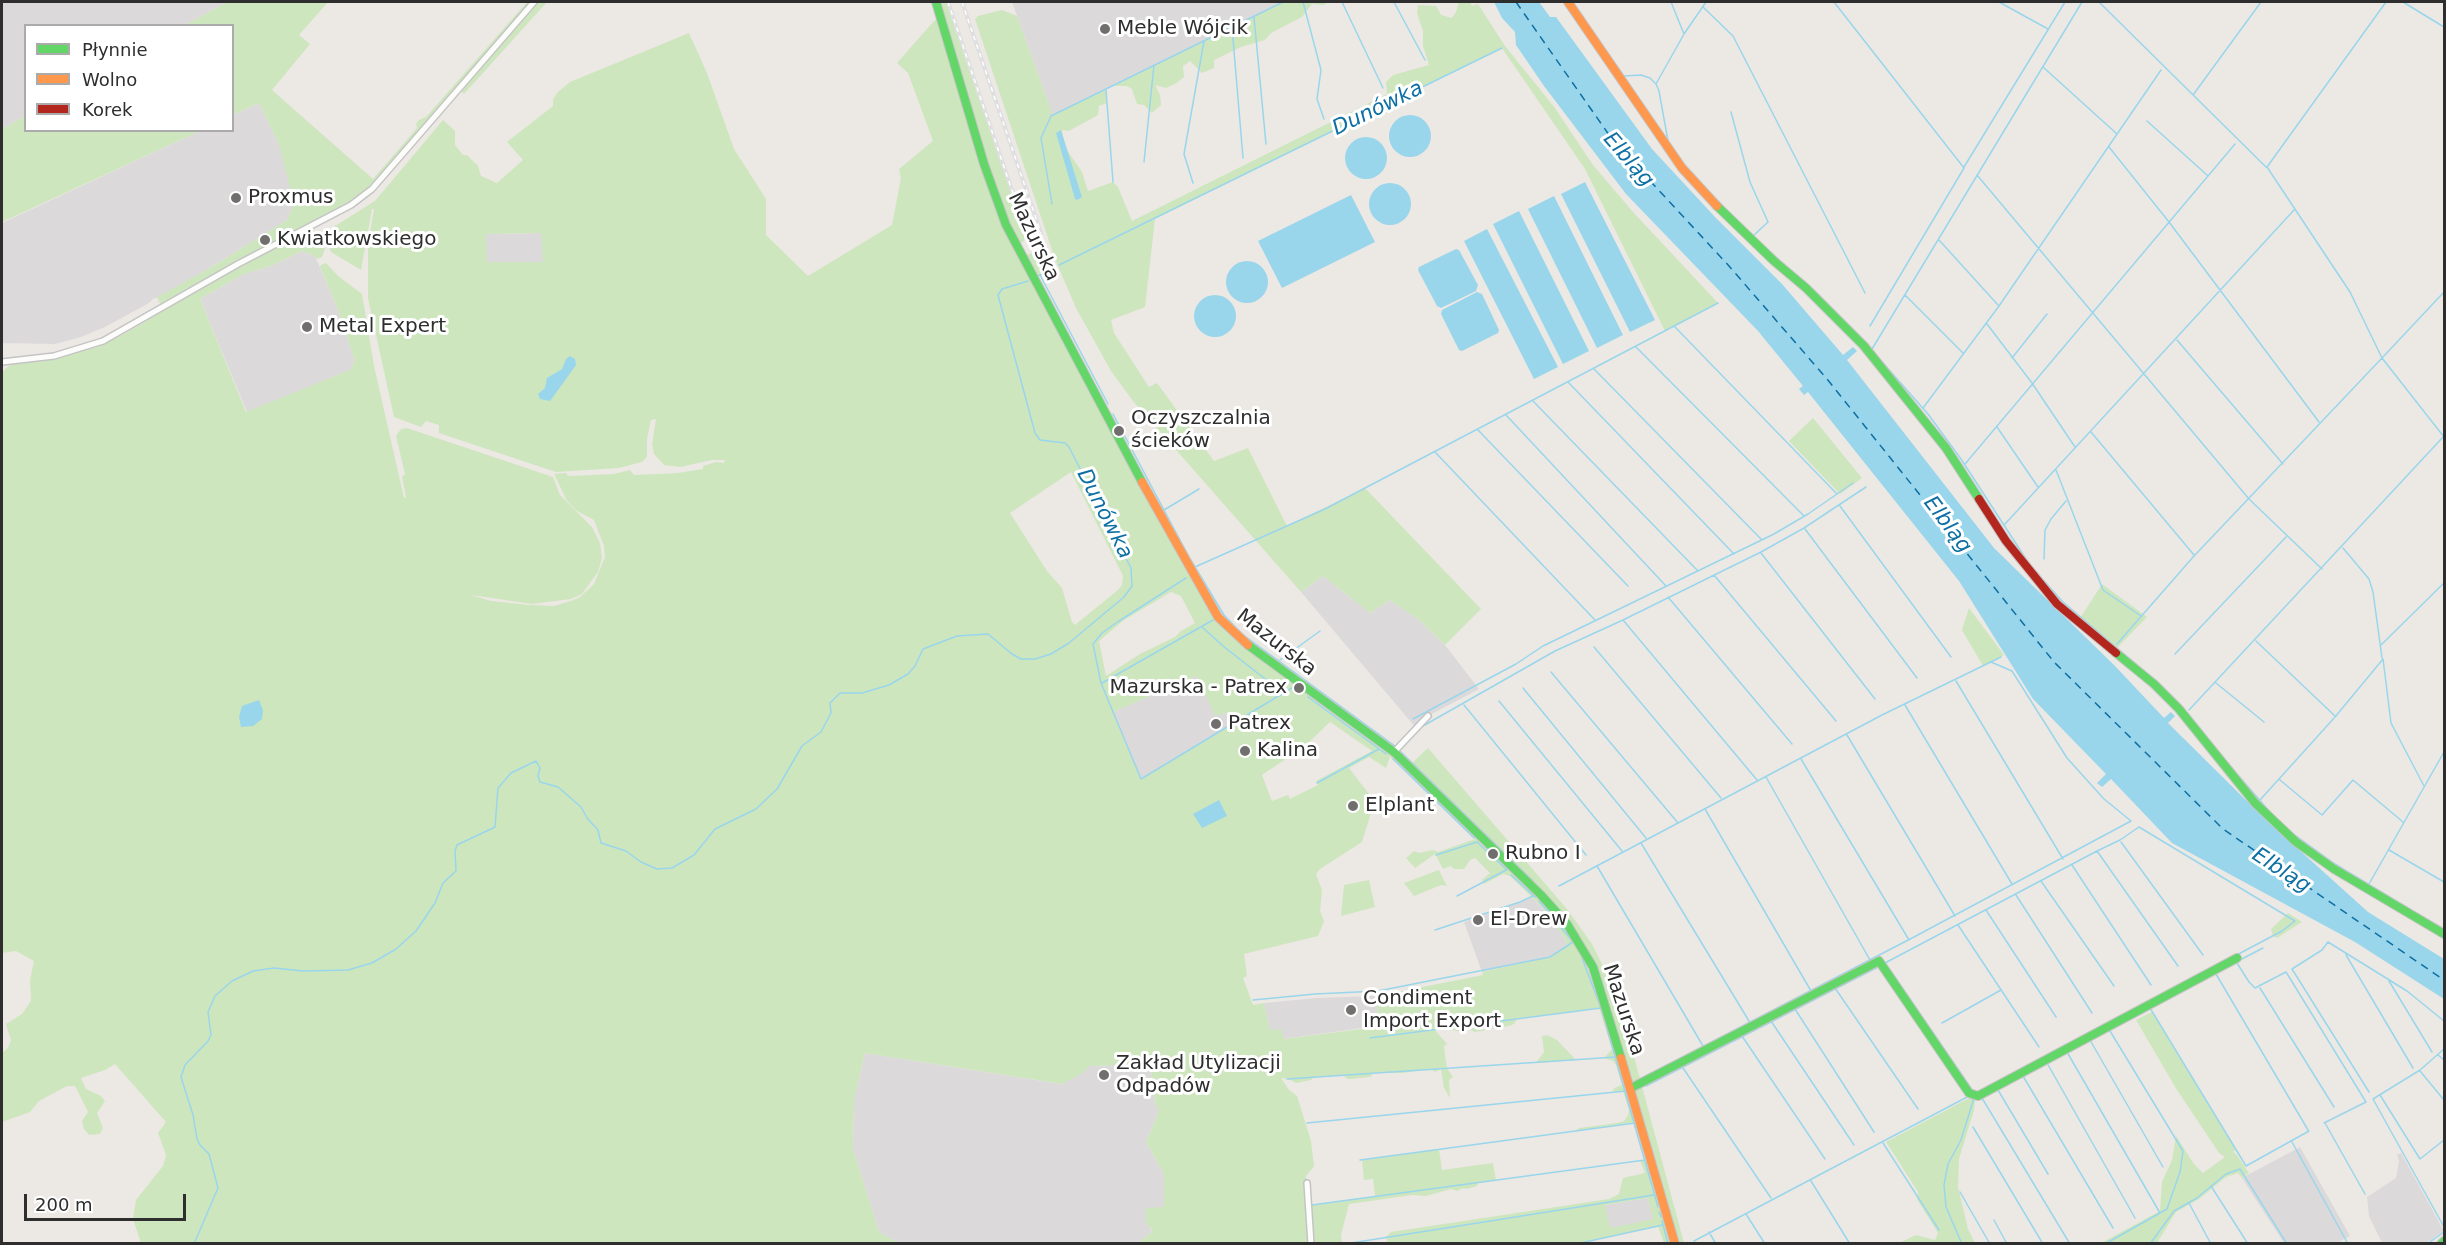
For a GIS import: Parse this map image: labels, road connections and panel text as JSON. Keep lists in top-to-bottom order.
{
  "streets": {
    "street": ["Mazurska"]
  },
  "water": ["Dunówka", "Elbląg"],
  "places": [
    "Meble Wójcik",
    "Proxmus",
    "Kwiatkowskiego",
    "Metal Expert",
    "Oczyszczalnia ścieków",
    "Mazurska - Patrex",
    "Patrex",
    "Kalina",
    "Elplant",
    "Rubno I",
    "El-Drew",
    "Condiment Import Export",
    "Zakład Utylizacji Odpadów"
  ],
  "legend": ["Płynnie", "Wolno", "Korek"],
  "scale_bar": "200 m"
}
